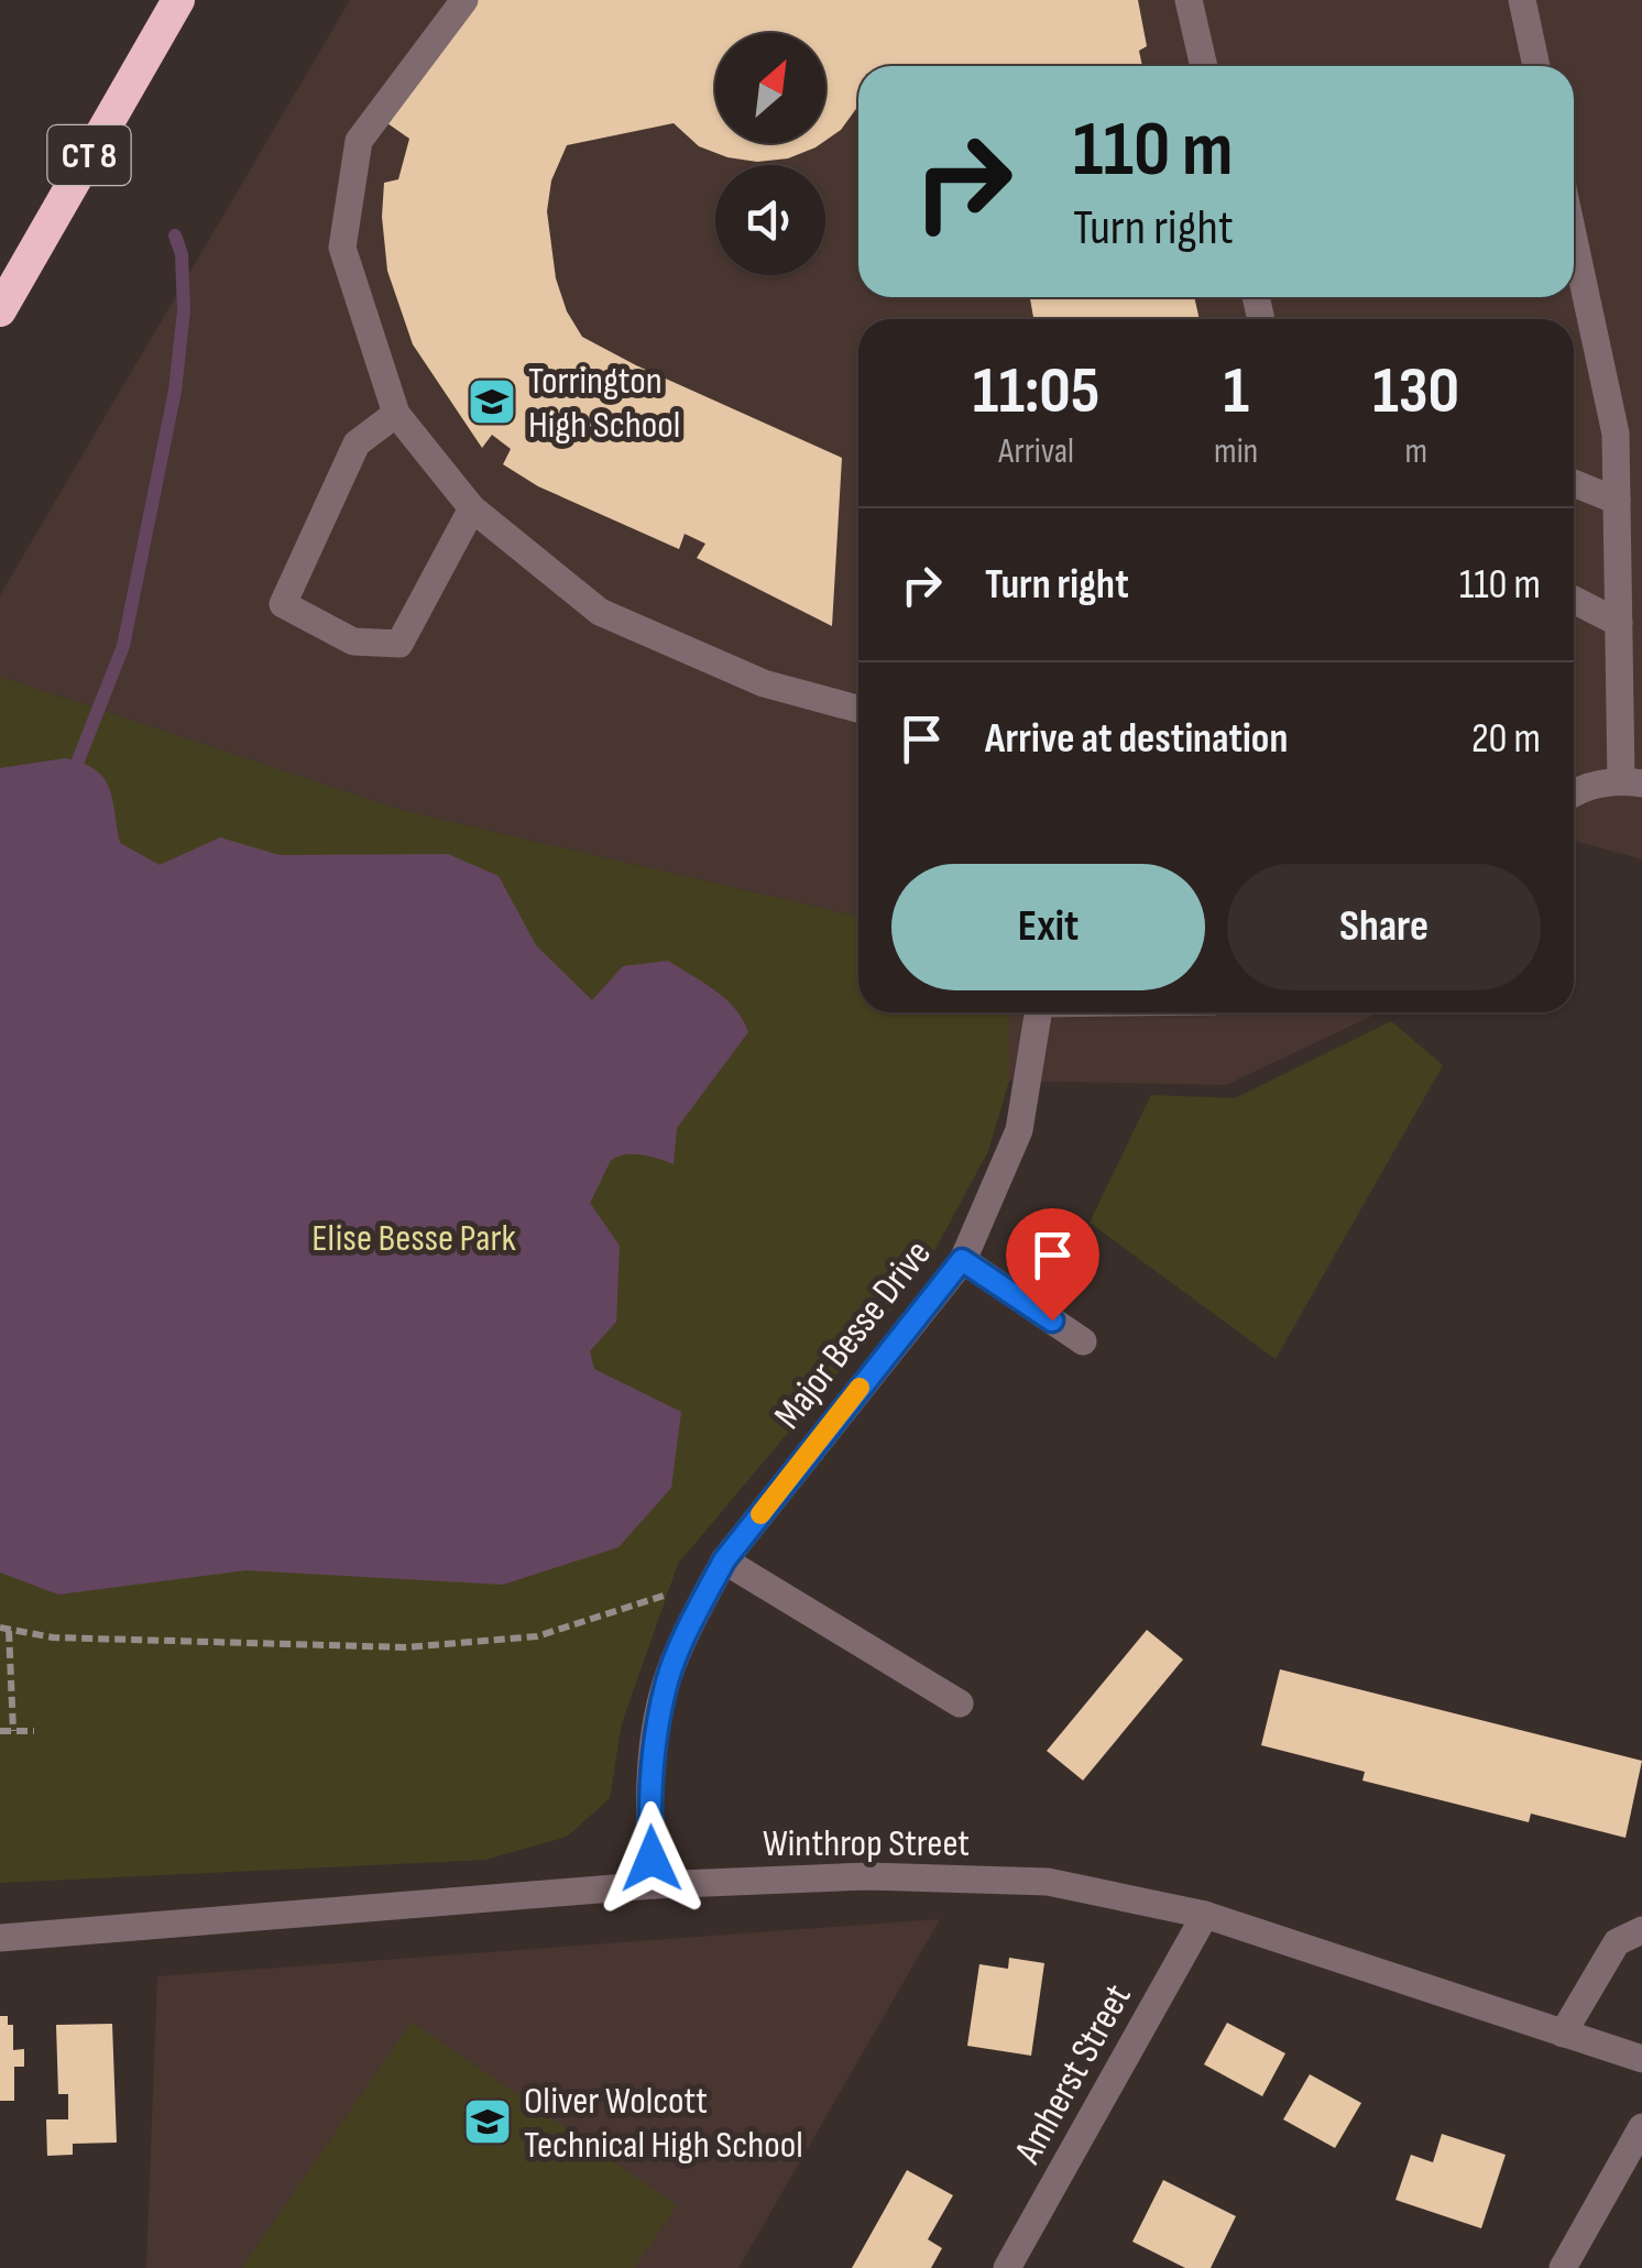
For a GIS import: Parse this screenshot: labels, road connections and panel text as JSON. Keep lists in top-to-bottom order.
{
  "streets": {
    "highway": ["CT 8"],
    "street": ["Major Besse Drive", "Winthrop Street", "Amherst Street"]
  },
  "crossings": [
    ["Major Besse Drive", "Winthrop Street"],
    ["Winthrop Street", "Amherst Street"]
  ],
  "parks": ["Elise Besse Park"],
  "places": {
    "school or university": ["Torrington High School", "Oliver Wolcott Technical High School"]
  },
  "north": "top right",
  "page": {
    "turn": ["110 m", "Turn right"],
    "eta": [
      "11:05",
      "Arrival",
      "1",
      "min",
      "130",
      "m"
    ],
    "list": [
      {
        "name": "Turn right",
        "value": "110 m"
      },
      {
        "name": "Arrive at destination",
        "value": "20 m"
      }
    ],
    "buttons": ["Exit", "Share"]
  }
}
